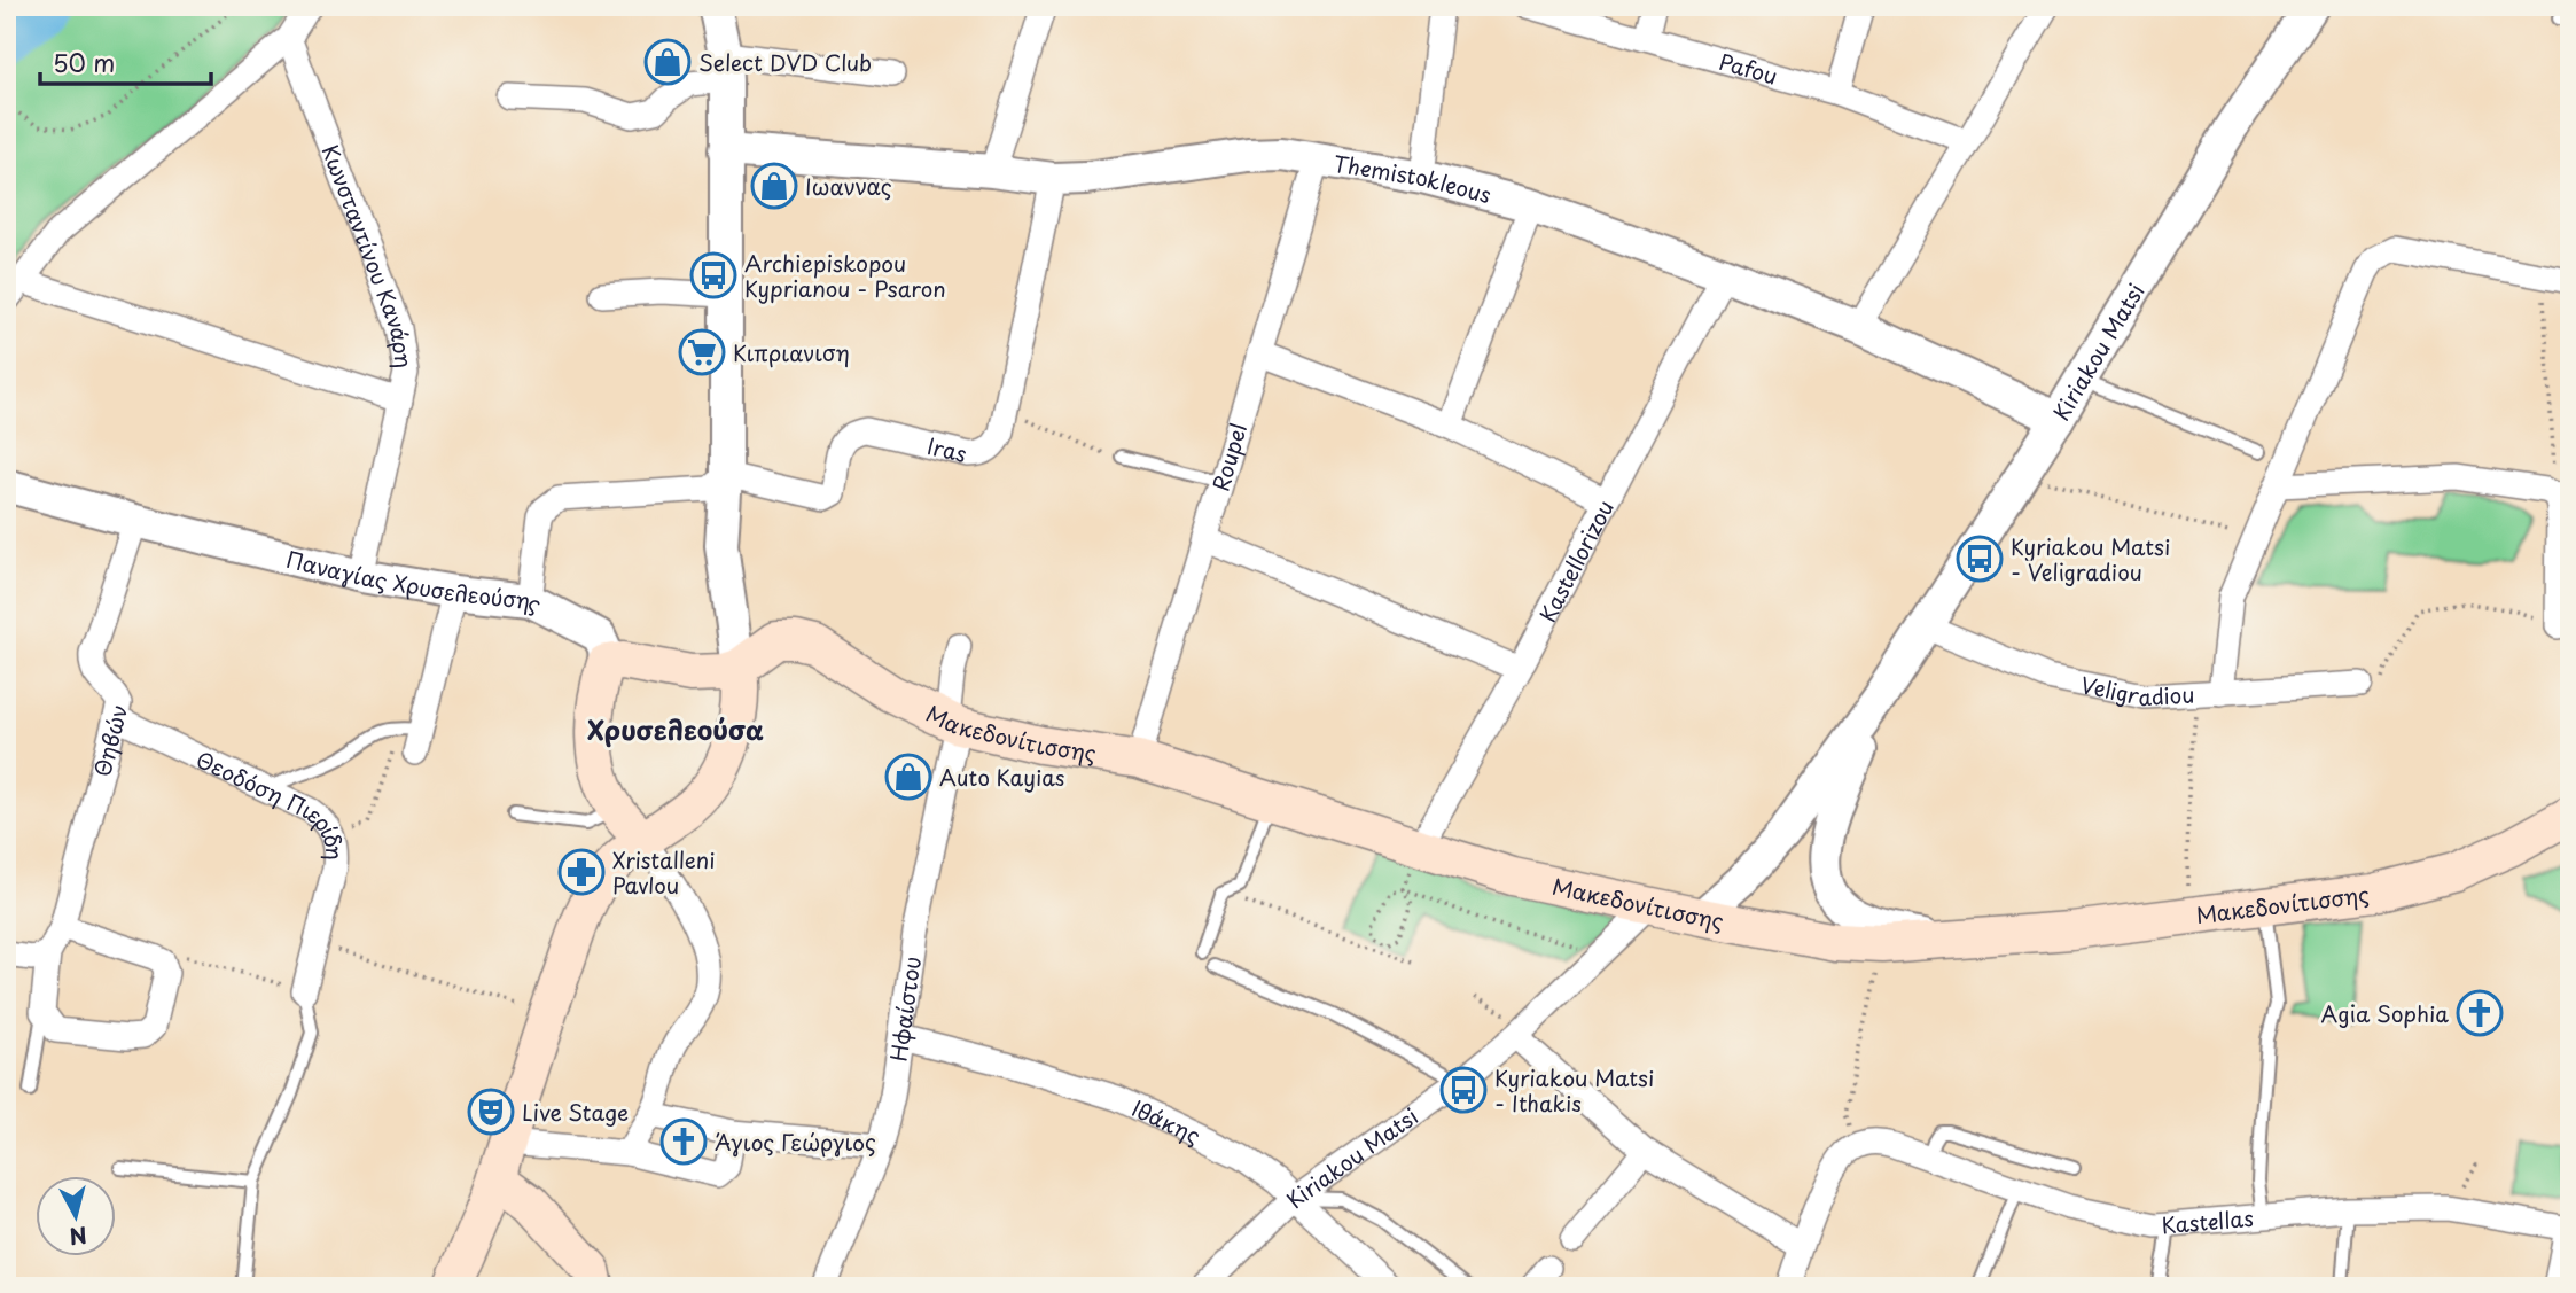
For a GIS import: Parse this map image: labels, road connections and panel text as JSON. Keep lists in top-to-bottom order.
{
  "streets": {
    "main road": ["Μακεδονίτισσης"],
    "street": [
      "Pafou",
      "Themistokleous",
      "Κωνσταντίνου Κανάρη",
      "Kiriakou Matsi",
      "Iras",
      "Roupel",
      "Kastellorizou",
      "Παναγίας Χρυσελεούσης",
      "Veligradiou",
      "Θηβών",
      "Θεοδόση Πιερίδη",
      "Ηφαίστου",
      "Ιθάκης",
      "Kastellas"
    ]
  },
  "crossings": [
    ["Themistokleous", "Kiriakou Matsi"],
    ["Themistokleous", "Iras"],
    ["Themistokleous", "Roupel"],
    ["Themistokleous", "Kastellorizou"],
    ["Κωνσταντίνου Κανάρη", "Παναγίας Χρυσελεούσης"],
    ["Kiriakou Matsi", "Veligradiou"],
    ["Kiriakou Matsi", "Μακεδονίτισσης"],
    ["Kiriakou Matsi", "Ιθάκης"],
    ["Roupel", "Μακεδονίτισσης"],
    ["Kastellorizou", "Μακεδονίτισσης"],
    ["Παναγίας Χρυσελεούσης", "Θηβών"],
    ["Μακεδονίτισσης", "Ηφαίστου"],
    ["Θηβών", "Θεοδόση Πιερίδη"],
    ["Ηφαίστου", "Ιθάκης"]
  ],
  "districts": ["Χρυσελεούσα"],
  "places": {
    "shop": ["Select DVD Club", "Ιωαννας", "Auto Kayias"],
    "bus stop": ["Archiepiskopou Kyprianou - Psaron", "Kyriakou Matsi - Veligradiou", "Kyriakou Matsi - Ithakis"],
    "supermarket": ["Κιπριανιση"],
    "pharmacy": ["Xristalleni Pavlou"],
    "church": ["Agia Sophia", "Άγιος Γεώργιος"],
    "theatre": ["Live Stage"]
  },
  "scale_bar": "50 m",
  "north": "bottom"
}
